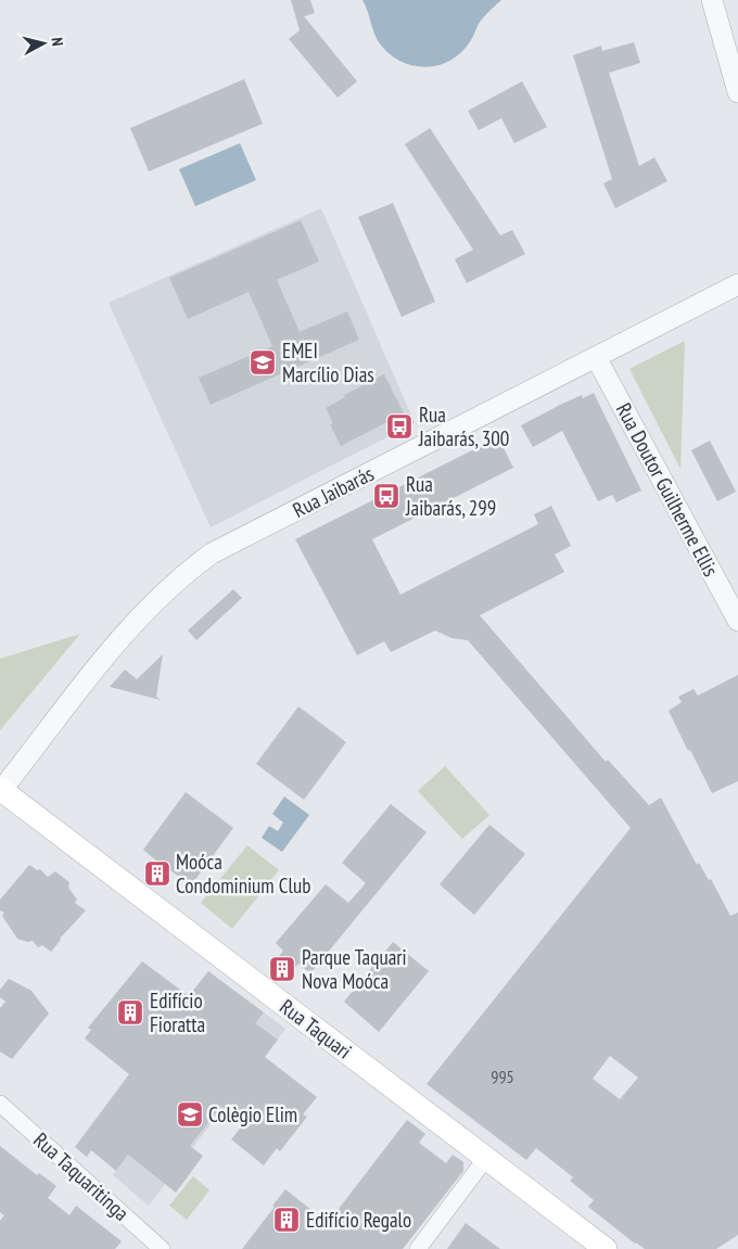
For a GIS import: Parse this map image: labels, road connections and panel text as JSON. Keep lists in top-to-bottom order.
{
  "streets": {
    "main road": ["Rua Taquari"],
    "street": ["Rua Doutor Guilherme Ellis", "Rua Jaibarás", "Rua Taquaritinga"]
  },
  "crossings": [
    ["Rua Doutor Guilherme Ellis", "Rua Jaibarás"],
    ["Rua Jaibarás", "Rua Taquari"]
  ],
  "places": {
    "school or university": ["EMEI Marcílio Dias", "Colègio Elim"],
    "bus stop": ["Rua Jaibarás, 300", "Rua Jaibarás, 299"],
    "building": [
      "Moóca Condominium Club",
      "Parque Taquari Nova Moóca",
      "Edifício Fioratta",
      "Edifício Regalo"
    ]
  },
  "house_numbers": ["995"],
  "north": "right"
}
